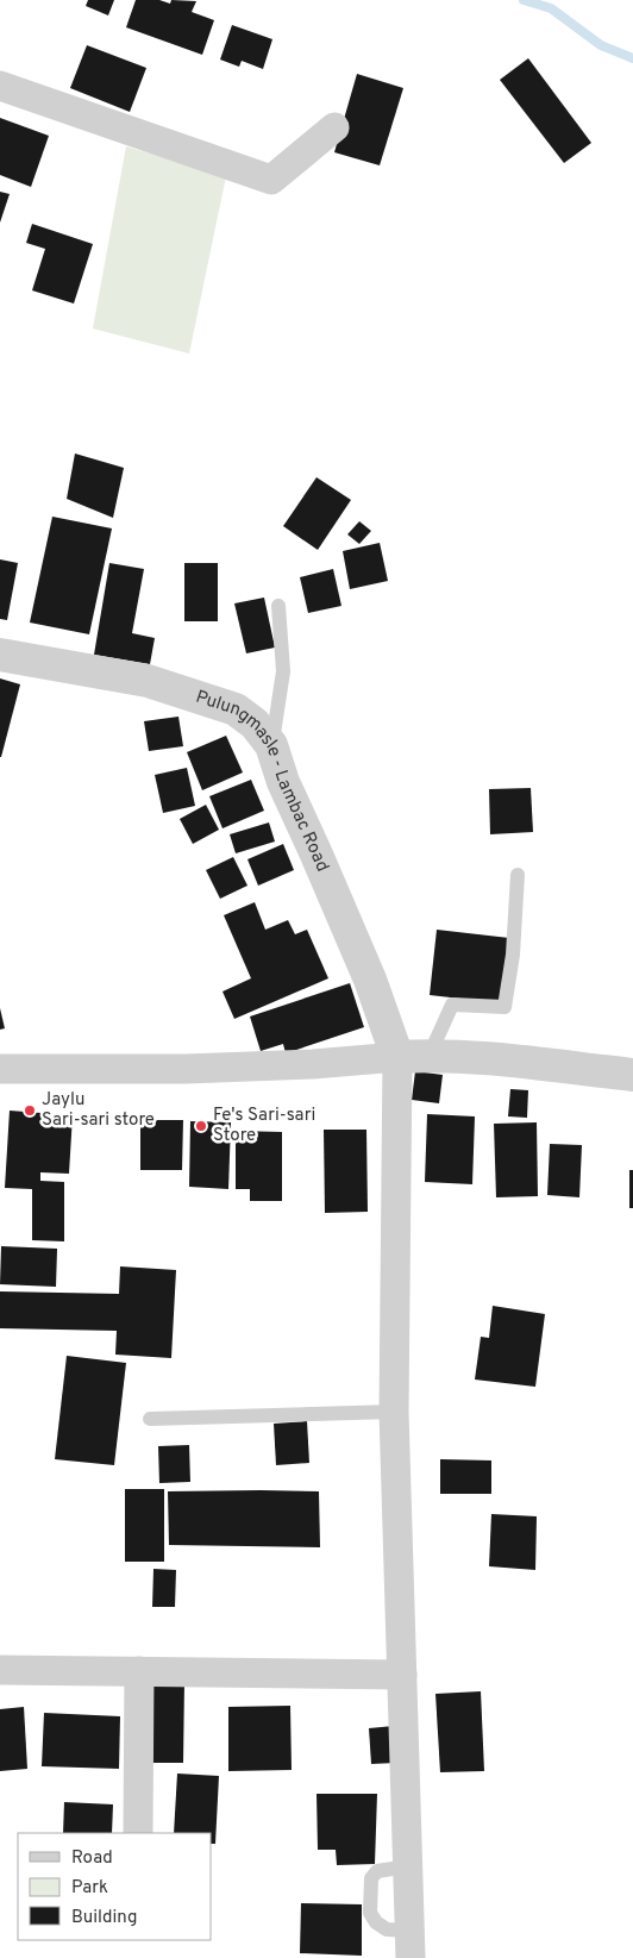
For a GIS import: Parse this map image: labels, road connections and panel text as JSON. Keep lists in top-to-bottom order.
{
  "streets": {
    "street": ["Pulungmasle - Lambac Road"]
  },
  "places": ["Jaylu Sari-sari store", "Fe's Sari-sari Store"],
  "legend": ["Road", "Park", "Building"]
}
